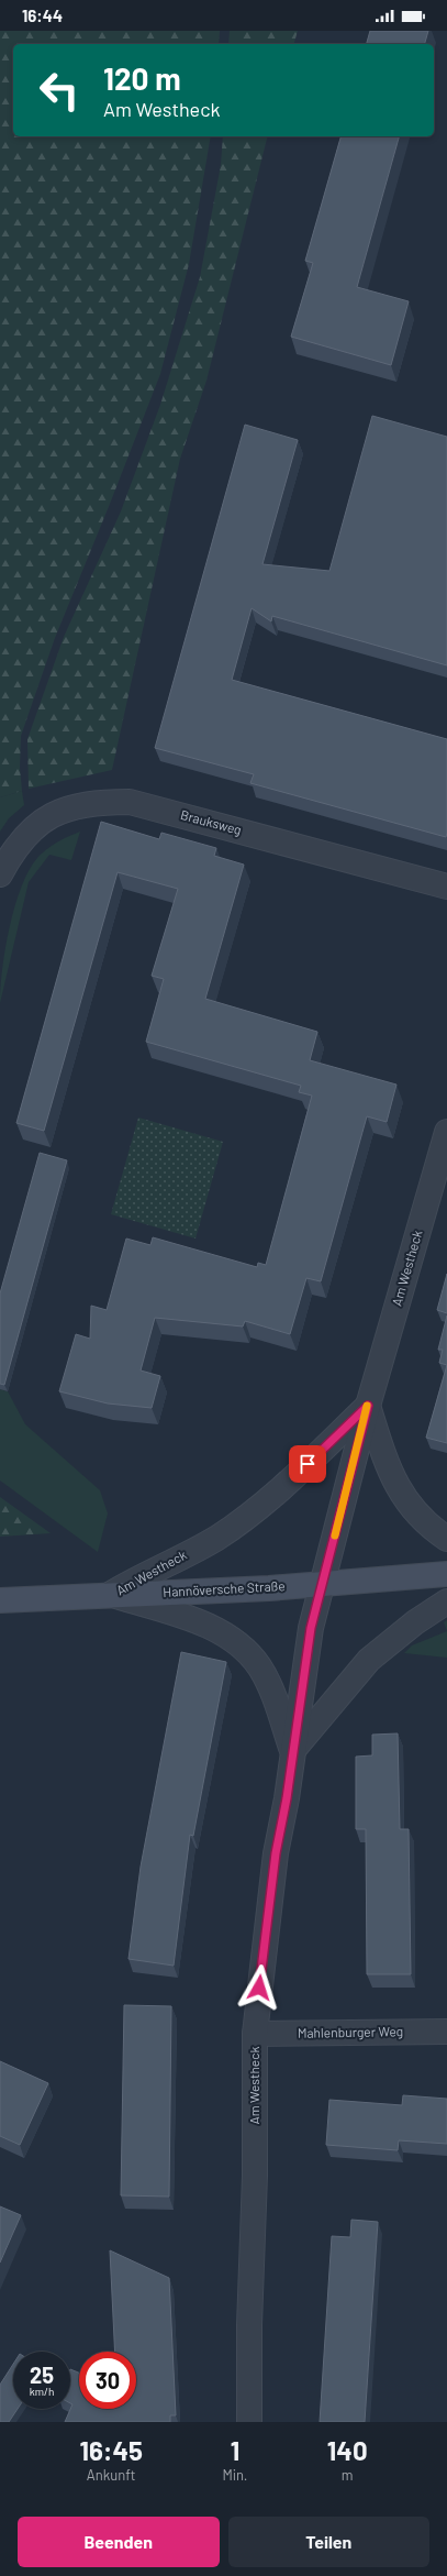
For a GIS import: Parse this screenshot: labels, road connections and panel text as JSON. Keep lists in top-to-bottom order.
{
  "streets": {
    "main road": ["Hannöversche Straße"],
    "street": ["Brauksweg", "Am Westheck", "Mahlenburger Weg"]
  },
  "crossings": [
    ["Am Westheck", "Hannöversche Straße"],
    ["Am Westheck", "Mahlenburger Weg"]
  ],
  "page": {
    "status": "16:44",
    "turn": ["120 m", "Am Westheck"],
    "speed": "25 km/h",
    "limit": "30",
    "eta": [
      "16:45",
      "Ankunft",
      "1",
      "Min.",
      "140",
      "m"
    ],
    "buttons": ["Beenden", "Teilen"]
  }
}
